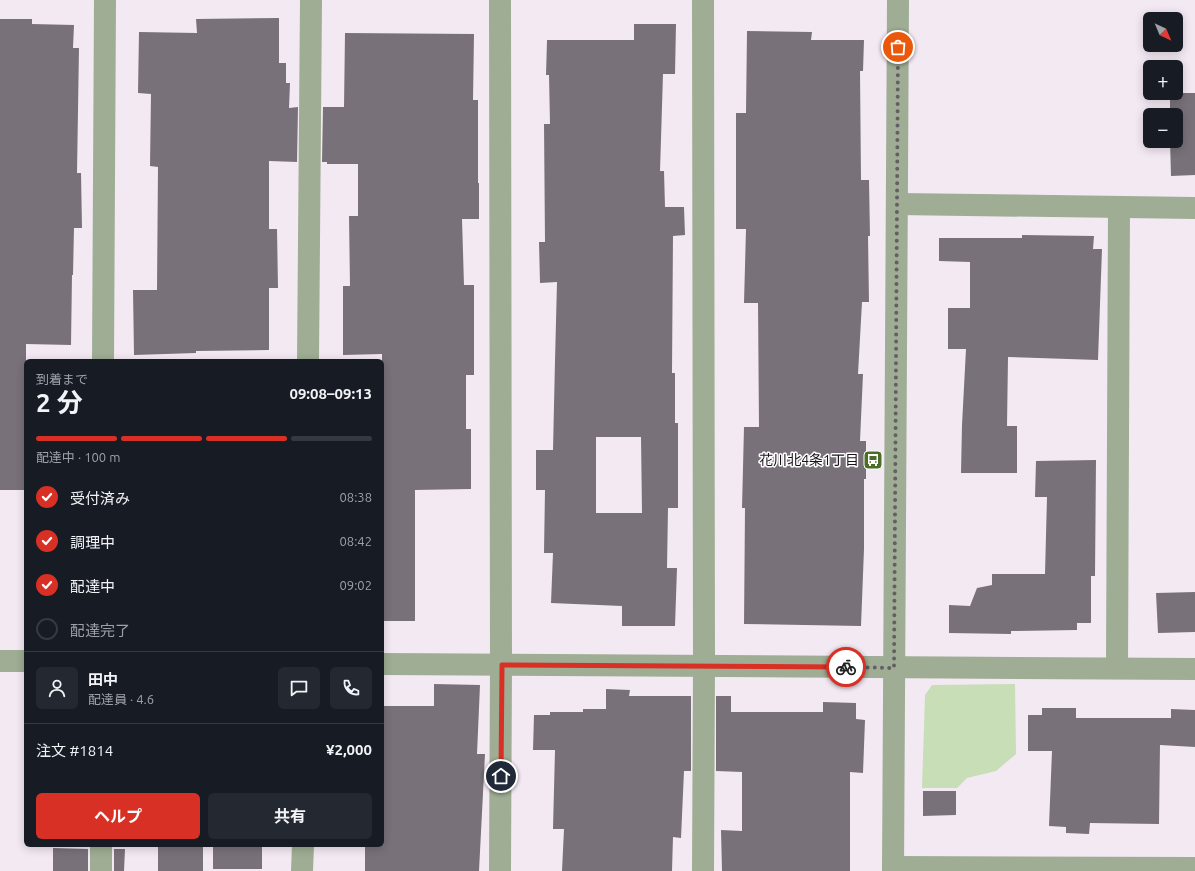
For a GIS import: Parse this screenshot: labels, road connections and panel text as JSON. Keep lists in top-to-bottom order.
{
  "places": {
    "bus stop": ["花川北4条1丁目"]
  },
  "north": "bottom right",
  "page": {
    "map_buttons": ["+", "−"],
    "heading": ["2 分", "到着まで", "09:08–09:13"],
    "panel": [
      "田中",
      "配達員 · 4.6",
      "注文 #1814",
      "¥2,000"
    ],
    "bar": "配達中 · 100 m",
    "list": [
      ["受付済み", "08:38"],
      ["調理中", "08:42"],
      ["配達中", "09:02"],
      "配達完了"
    ],
    "buttons": ["ヘルプ", "共有"]
  }
}
